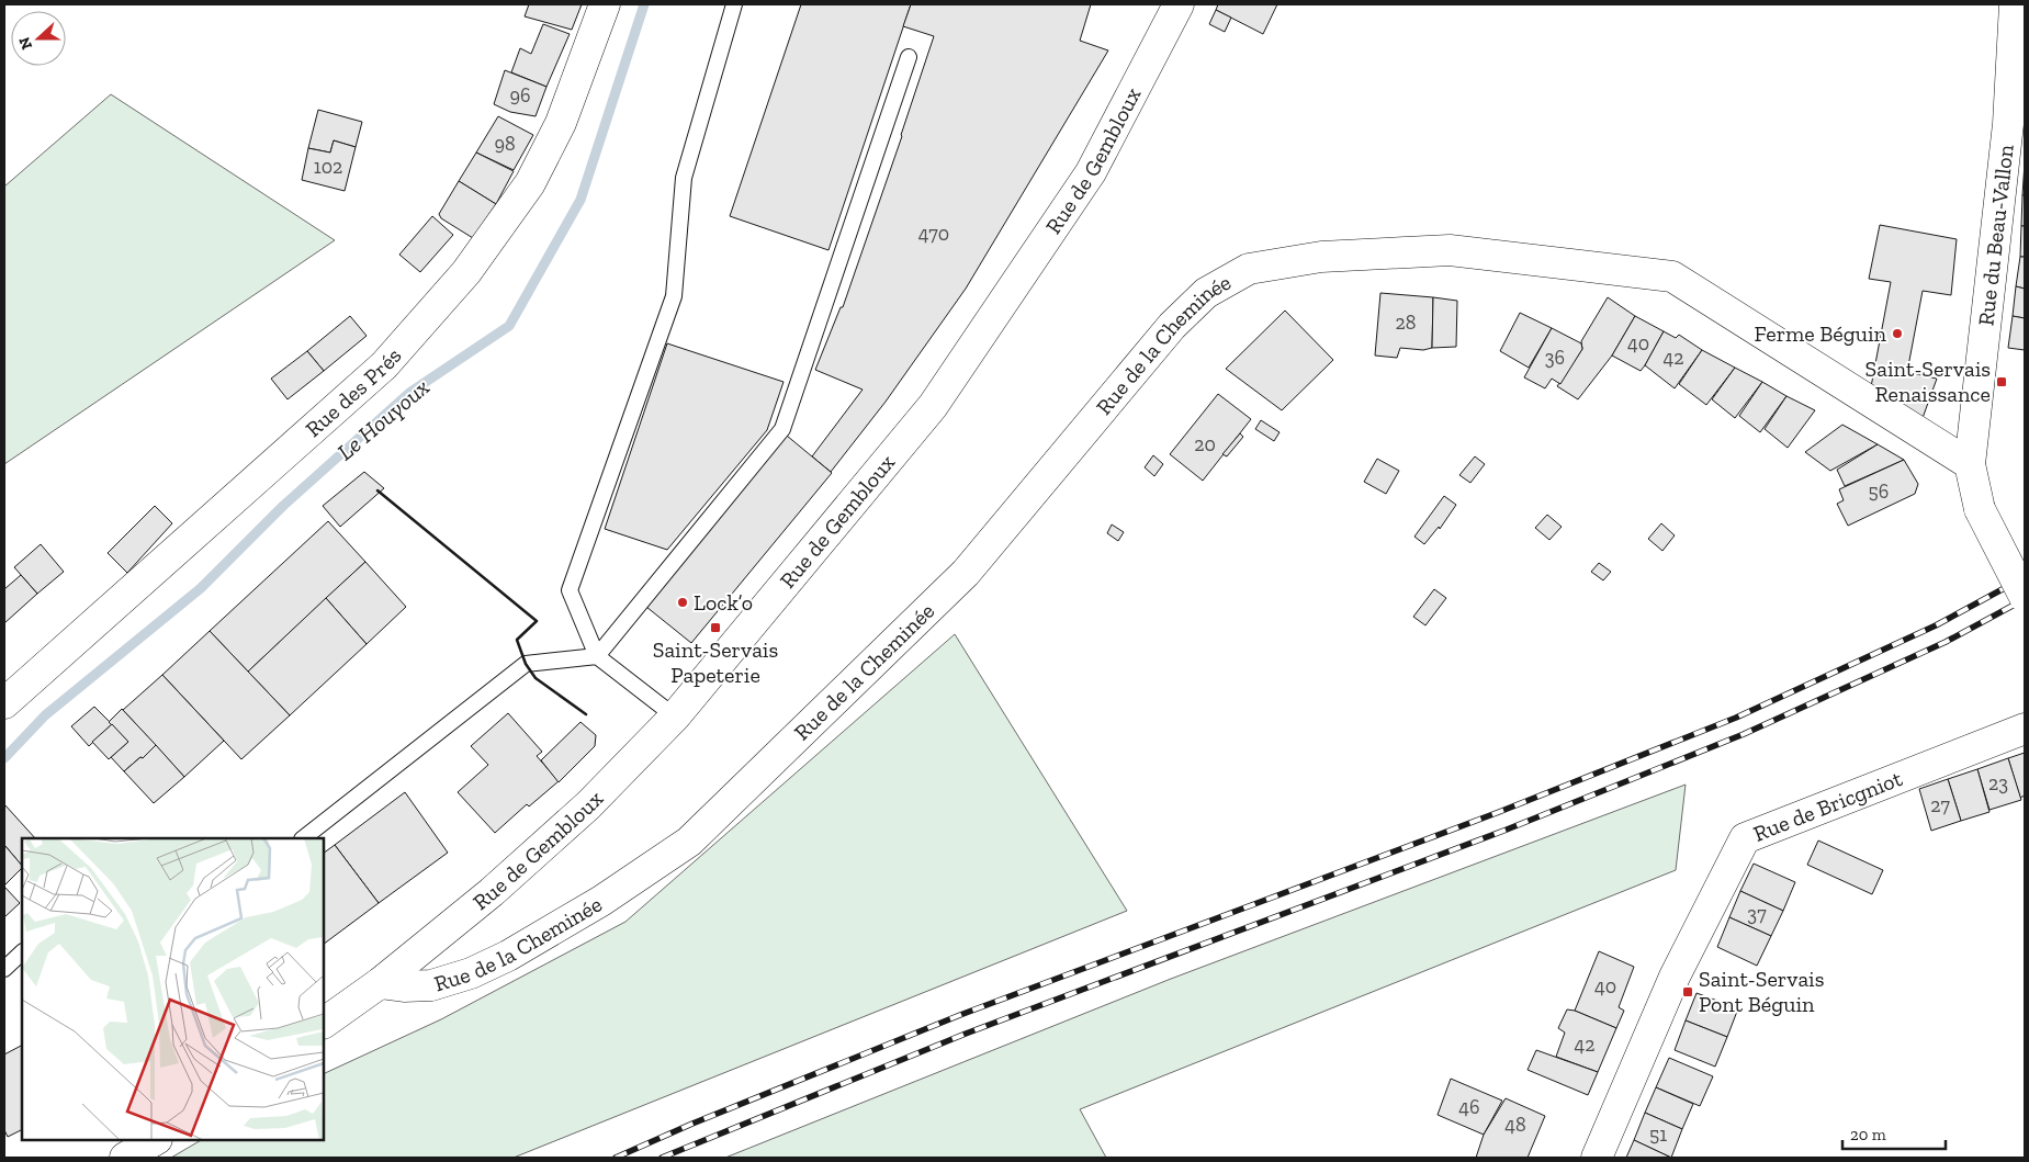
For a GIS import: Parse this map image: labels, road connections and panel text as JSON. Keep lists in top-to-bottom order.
{
  "streets": {
    "street": [
      "Rue de Gembloux",
      "Rue du Beau-Vallon",
      "Rue de la Cheminée",
      "Rue des Prés",
      "Rue de Bricgniot"
    ]
  },
  "crossings": [
    ["Rue de Gembloux", "Rue de la Cheminée"],
    ["Rue du Beau-Vallon", "Rue de la Cheminée"]
  ],
  "water": ["Le Houyoux"],
  "places": {
    "other": ["Ferme Béguin", "Lock’o"],
    "transit": ["Saint-Servais Renaissance", "Saint-Servais Papeterie", "Saint-Servais Pont Béguin"]
  },
  "house_numbers": [
    "96",
    "98",
    "102",
    "470",
    "28",
    "40",
    "36",
    "42",
    "20",
    "56",
    "23",
    "27",
    "37",
    "40",
    "42",
    "46",
    "48",
    "51"
  ],
  "scale_bar": "20 m",
  "north": "left"
}
